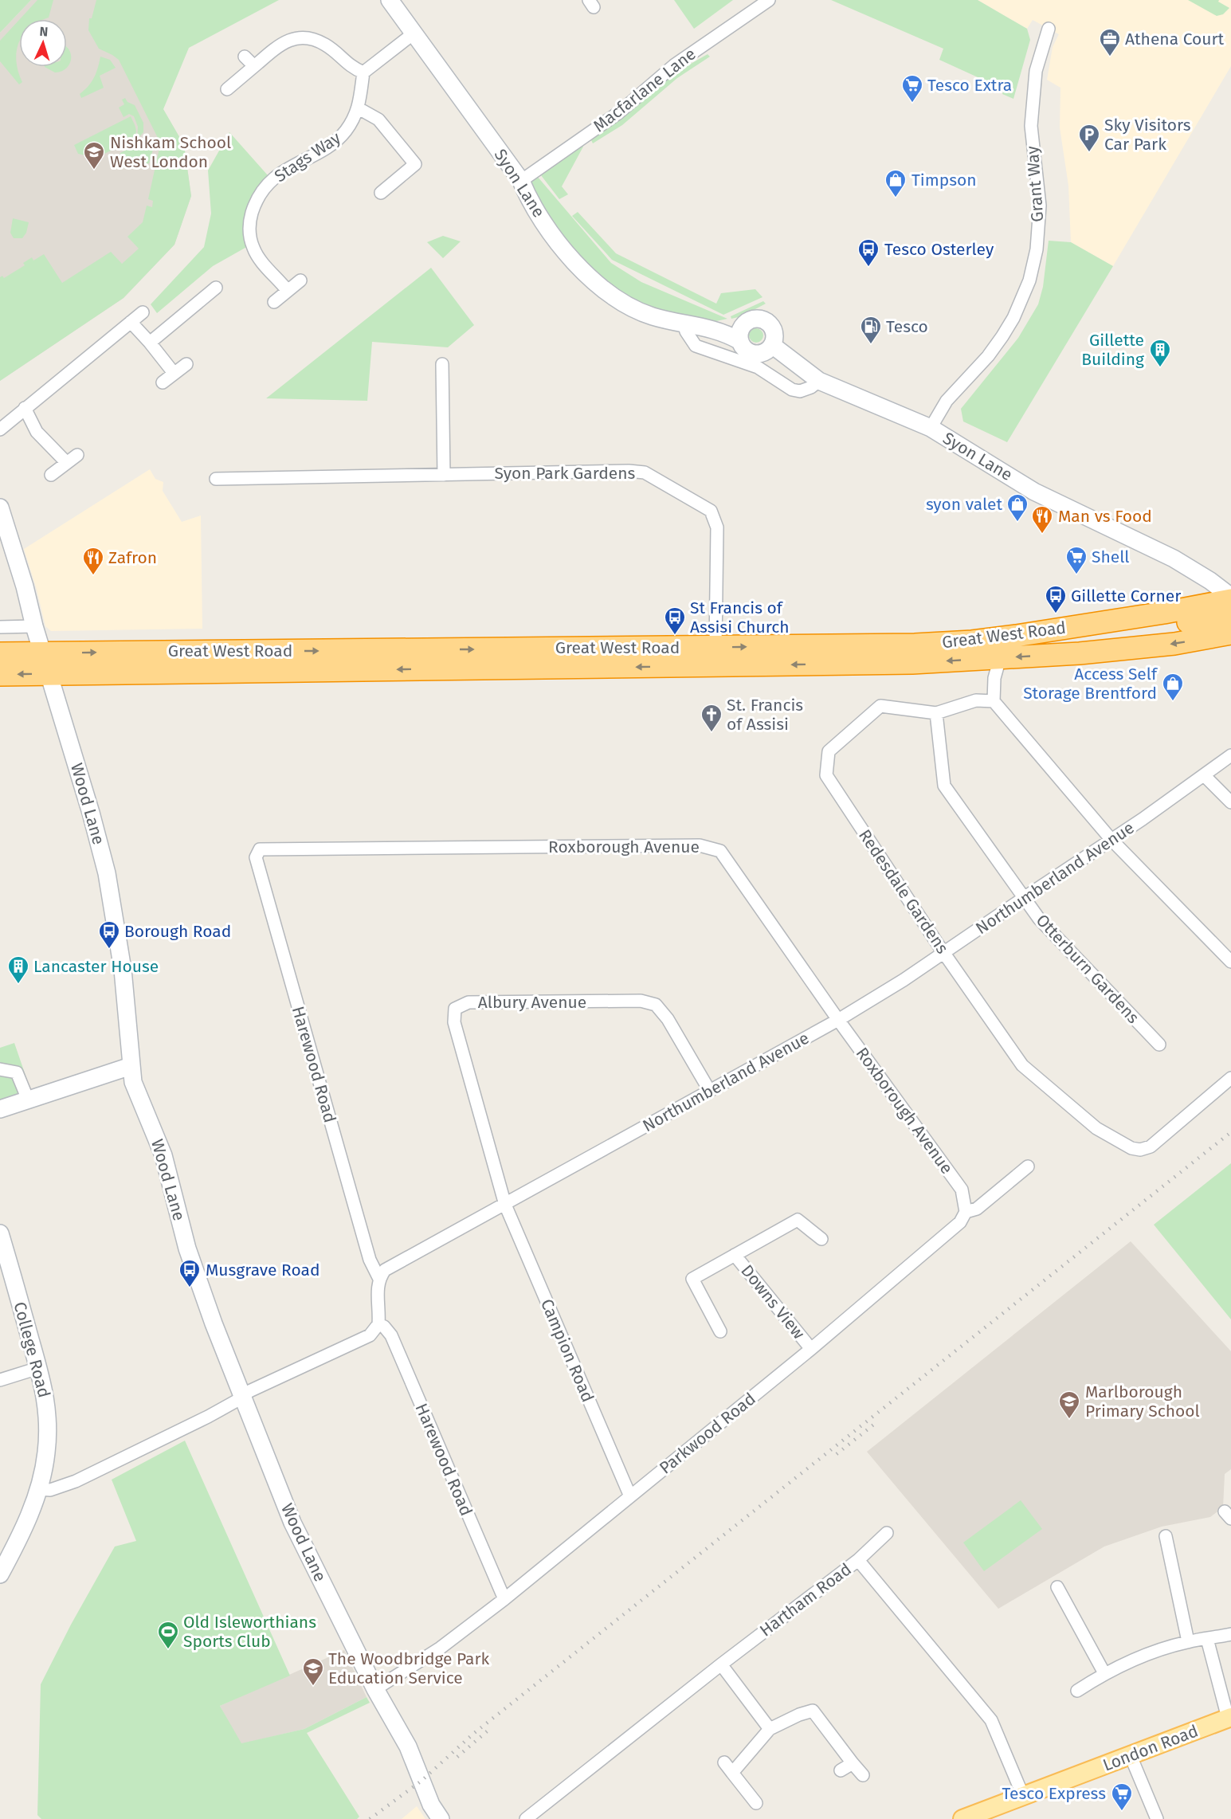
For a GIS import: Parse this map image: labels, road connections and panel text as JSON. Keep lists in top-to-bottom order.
{
  "streets": {
    "highway": ["Great West Road"],
    "main road": ["London Road"],
    "street": [
      "Macfarlane Lane",
      "Stags Way",
      "Syon Lane",
      "Grant Way",
      "Syon Park Gardens",
      "Wood Lane",
      "Roxborough Avenue",
      "Northumberland Avenue",
      "Redesdale Gardens",
      "Otterburn Gardens",
      "Albury Avenue",
      "Harewood Road",
      "Downs View",
      "College Road",
      "Campion Road",
      "Parkwood Road",
      "Hartham Road"
    ]
  },
  "crossings": [
    ["Macfarlane Lane", "Syon Lane"],
    ["Syon Lane", "Grant Way"],
    ["Syon Lane", "Great West Road"],
    ["Syon Park Gardens", "Great West Road"],
    ["Great West Road", "Wood Lane"],
    ["Wood Lane", "Parkwood Road"],
    ["Roxborough Avenue", "Northumberland Avenue"],
    ["Roxborough Avenue", "Harewood Road"],
    ["Roxborough Avenue", "Parkwood Road"],
    ["Northumberland Avenue", "Redesdale Gardens"],
    ["Northumberland Avenue", "Otterburn Gardens"],
    ["Northumberland Avenue", "Albury Avenue"],
    ["Northumberland Avenue", "Harewood Road"],
    ["Northumberland Avenue", "Campion Road"],
    ["Redesdale Gardens", "Otterburn Gardens"],
    ["Albury Avenue", "Campion Road"],
    ["Harewood Road", "Parkwood Road"],
    ["Downs View", "Parkwood Road"],
    ["Campion Road", "Parkwood Road"],
    ["Hartham Road", "London Road"]
  ],
  "places": {
    "office": ["Athena Court"],
    "supermarket": ["Tesco Extra", "Shell", "Tesco Express"],
    "parking": ["Sky Visitors Car Park"],
    "school or university": ["Nishkam School West London", "Marlborough Primary School", "The Woodbridge Park Education Service"],
    "shop": ["Timpson", "syon valet", "Access Self Storage Brentford"],
    "bus stop": [
      "Tesco Osterley",
      "Gillette Corner",
      "St Francis of Assisi Church",
      "Borough Road",
      "Musgrave Road"
    ],
    "fuel station": ["Tesco"],
    "building": ["Gillette Building", "Lancaster House"],
    "restaurant": ["Man vs Food", "Zafron"],
    "church": ["St. Francis of Assisi"],
    "sports": ["Old Isleworthians Sports Club"]
  },
  "north": "top"
}
